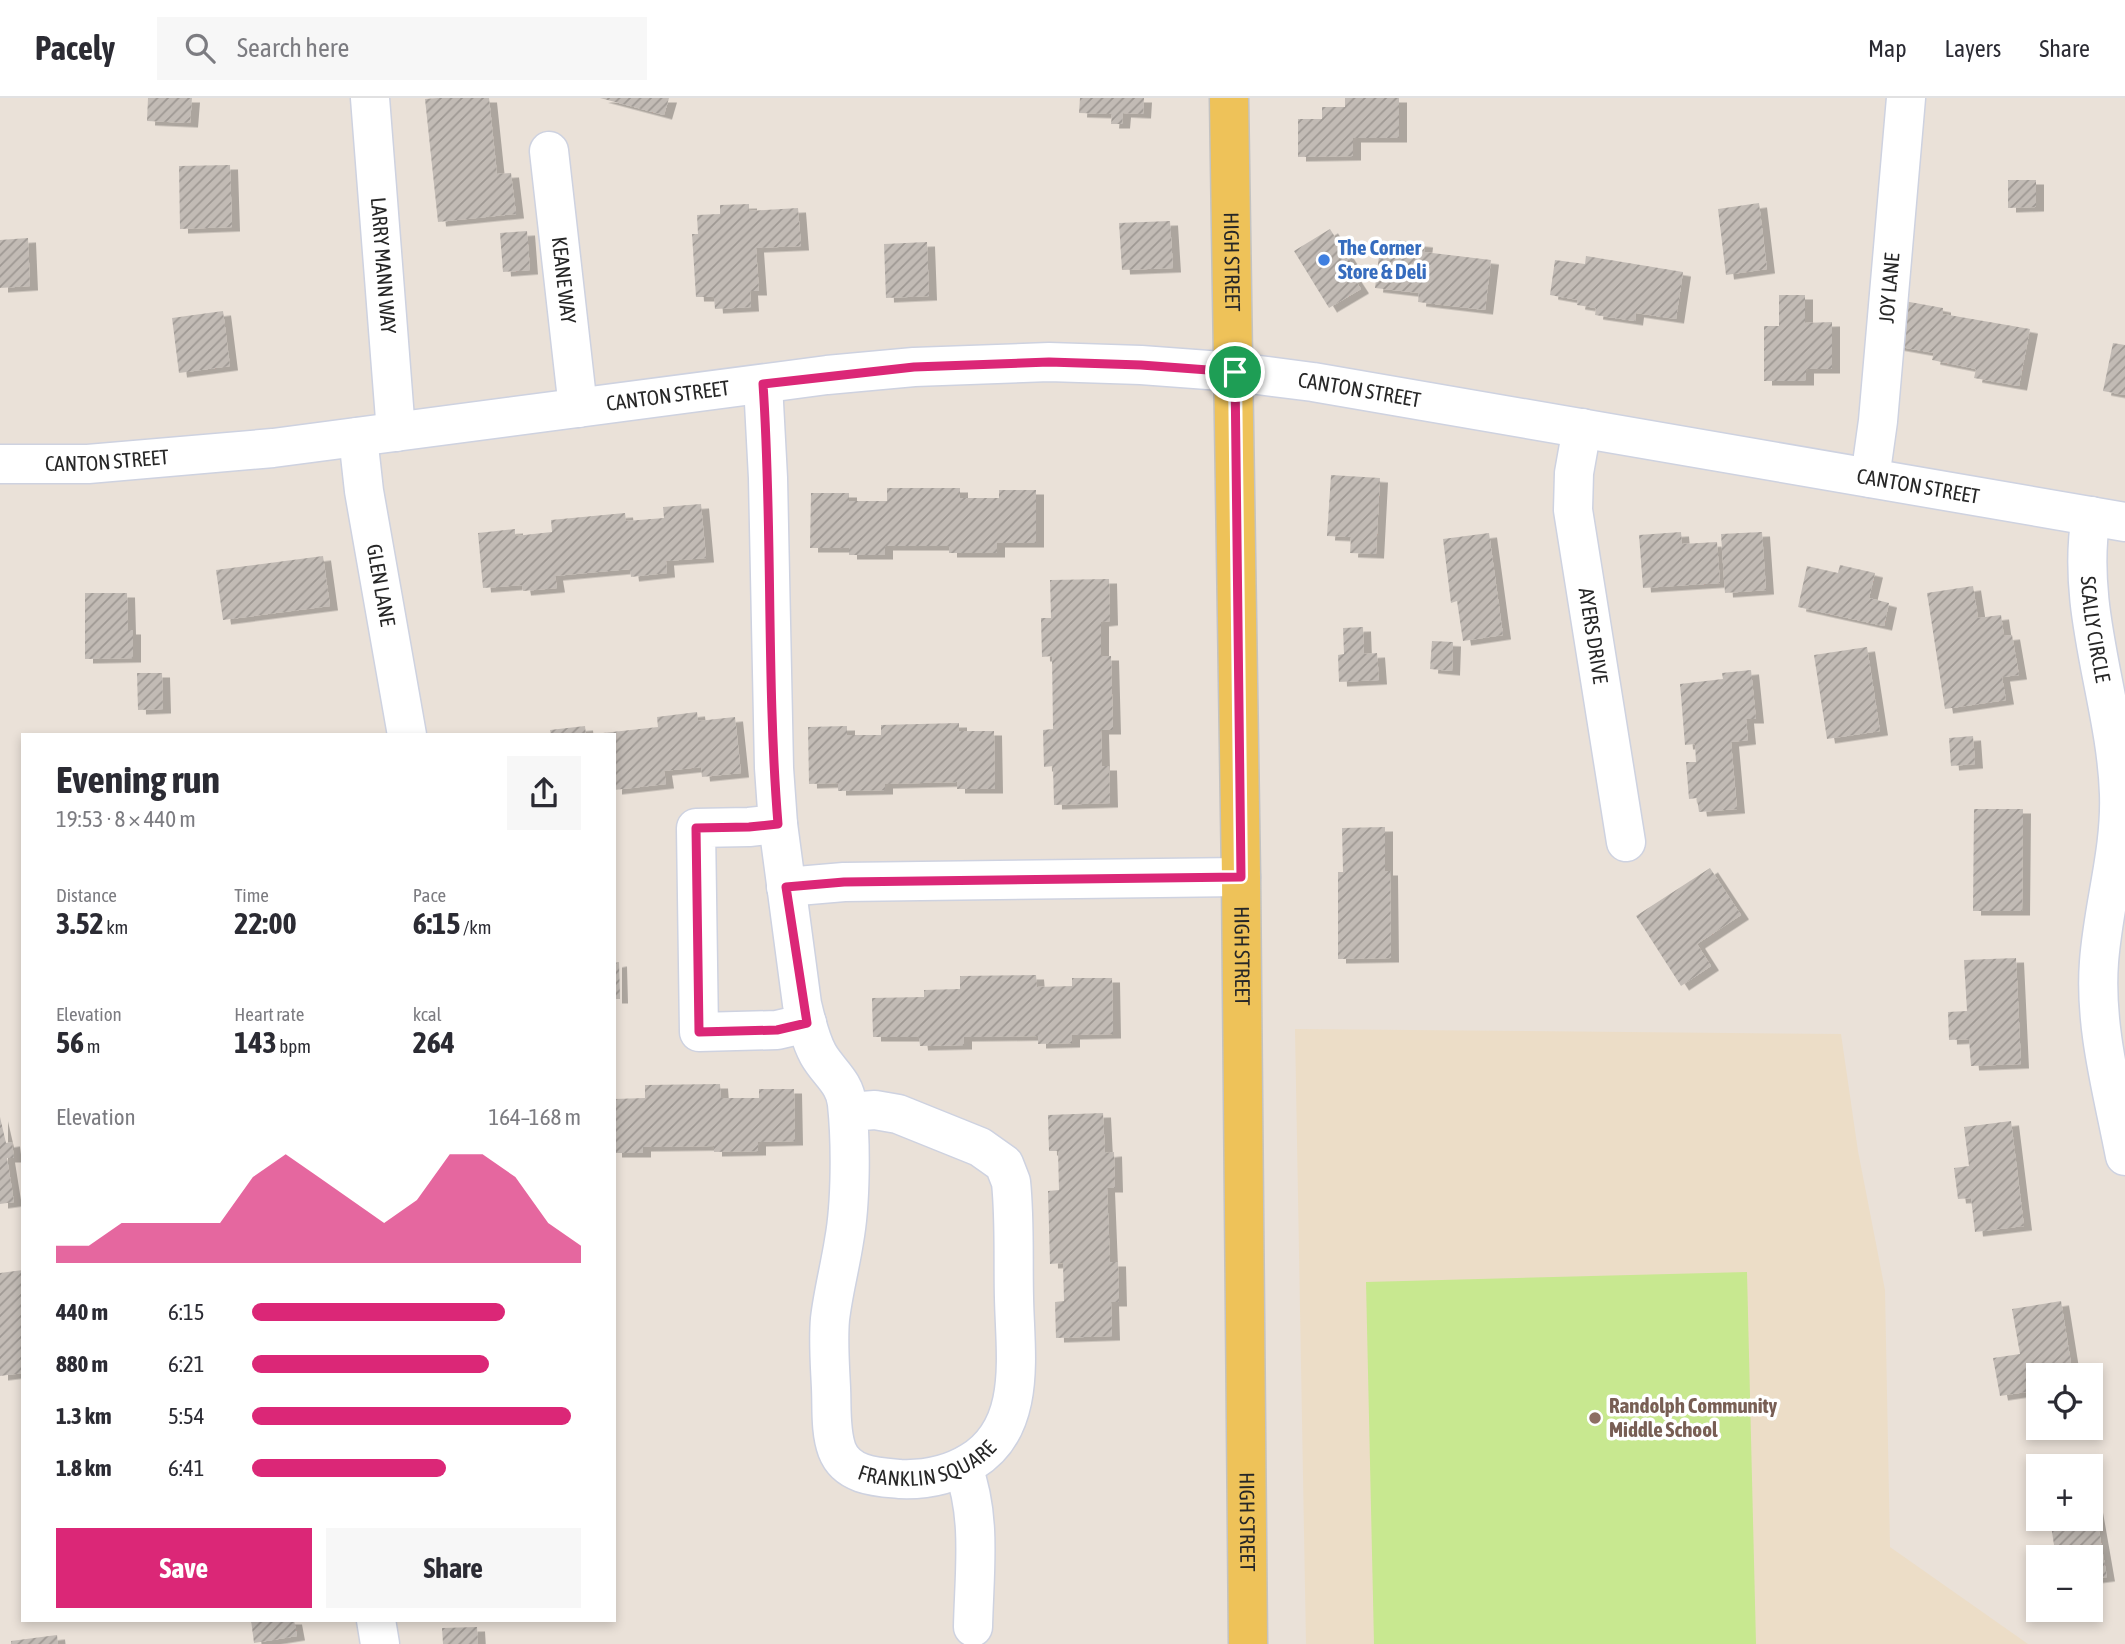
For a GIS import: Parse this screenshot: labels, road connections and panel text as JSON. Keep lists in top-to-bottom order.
{
  "streets": {
    "main road": ["HIGH STREET"],
    "street": [
      "LARRY MANN WAY",
      "KEANE WAY",
      "JOY LANE",
      "CANTON STREET",
      "GLEN LANE",
      "SCALLY CIRCLE",
      "AYERS DRIVE",
      "FRANKLIN SQUARE"
    ]
  },
  "crossings": [
    ["HIGH STREET", "CANTON STREET"],
    ["LARRY MANN WAY", "CANTON STREET"],
    ["KEANE WAY", "CANTON STREET"],
    ["JOY LANE", "CANTON STREET"],
    ["CANTON STREET", "GLEN LANE"],
    ["CANTON STREET", "SCALLY CIRCLE"],
    ["CANTON STREET", "AYERS DRIVE"],
    ["CANTON STREET", "FRANKLIN SQUARE"]
  ],
  "places": ["The Corner Store & Deli", "Randolph Community Middle School"],
  "page": {
    "header": "Pacely",
    "search": "Search here",
    "nav": ["Map", "Layers", "Share"],
    "heading": ["Evening run", "19:53 · 8 × 440 m"],
    "stats": [
      ["Distance", "3.52 km"],
      ["Time", "22:00"],
      ["Pace", "6:15 /km"],
      ["Elevation", "56 m"],
      ["Heart rate", "143 bpm"],
      ["kcal", "264"]
    ],
    "chart": ["Elevation", "164–168 m"],
    "list": [
      {
        "name": "440 m",
        "note": "6:15"
      },
      {
        "name": "880 m",
        "note": "6:21"
      },
      {
        "name": "1.3 km",
        "note": "5:54"
      },
      {
        "name": "1.8 km",
        "note": "6:41"
      }
    ],
    "map_buttons": ["+", "−"],
    "buttons": ["Save", "Share"]
  }
}
